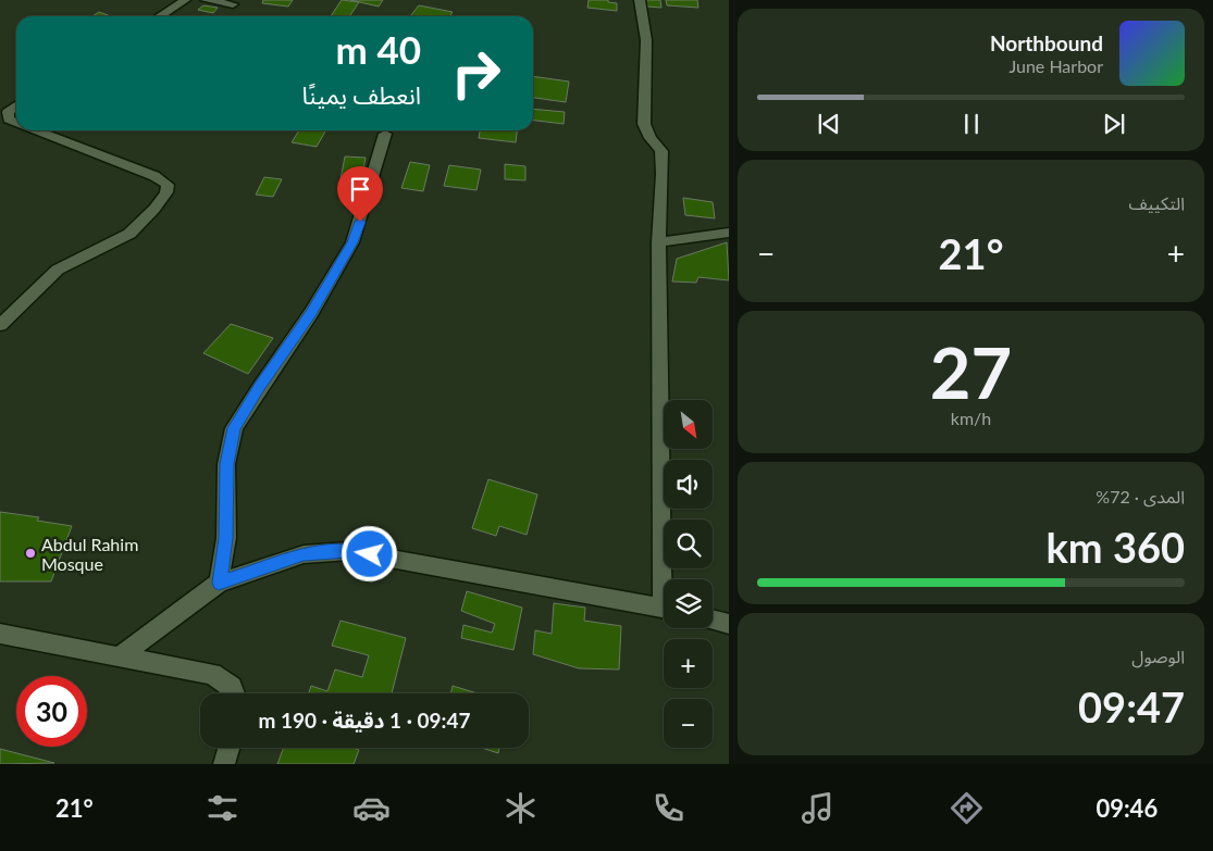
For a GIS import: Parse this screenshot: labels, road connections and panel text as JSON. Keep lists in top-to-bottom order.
{
  "places": ["Abdul Rahim Mosque"],
  "north": "bottom right",
  "page": {
    "turn": ["40 m", "انعطف يمينًا"],
    "song": ["Northbound", "June Harbor"],
    "tile": [
      "التكييف",
      ["27", "km/h"],
      ["المدى · 72%", "360 km"],
      ["الوصول", "09:47"]
    ],
    "heat": ["−", "21°", "+"],
    "map_buttons": ["+", "−"],
    "limit": "30",
    "trip": "09:47 · 1 دقيقة · 190 m",
    "tabs": ["09:46", "21°"]
  }
}
